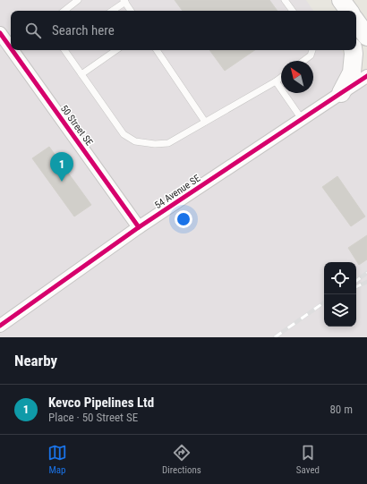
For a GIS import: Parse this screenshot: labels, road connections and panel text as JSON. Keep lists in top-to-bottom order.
{
  "streets": {
    "street": ["50 Street SE", "54 Avenue SE"]
  },
  "crossings": [
    ["50 Street SE", "54 Avenue SE"]
  ],
  "north": "top left",
  "page": {
    "search": "Search here",
    "pins": "1",
    "heading": "Nearby",
    "list": [
      {
        "mark": "1",
        "name": "Kevco Pipelines Ltd",
        "note": "Place · 50 Street SE",
        "value": "80 m"
      }
    ],
    "nav": ["Map", "Directions", "Saved"]
  }
}
